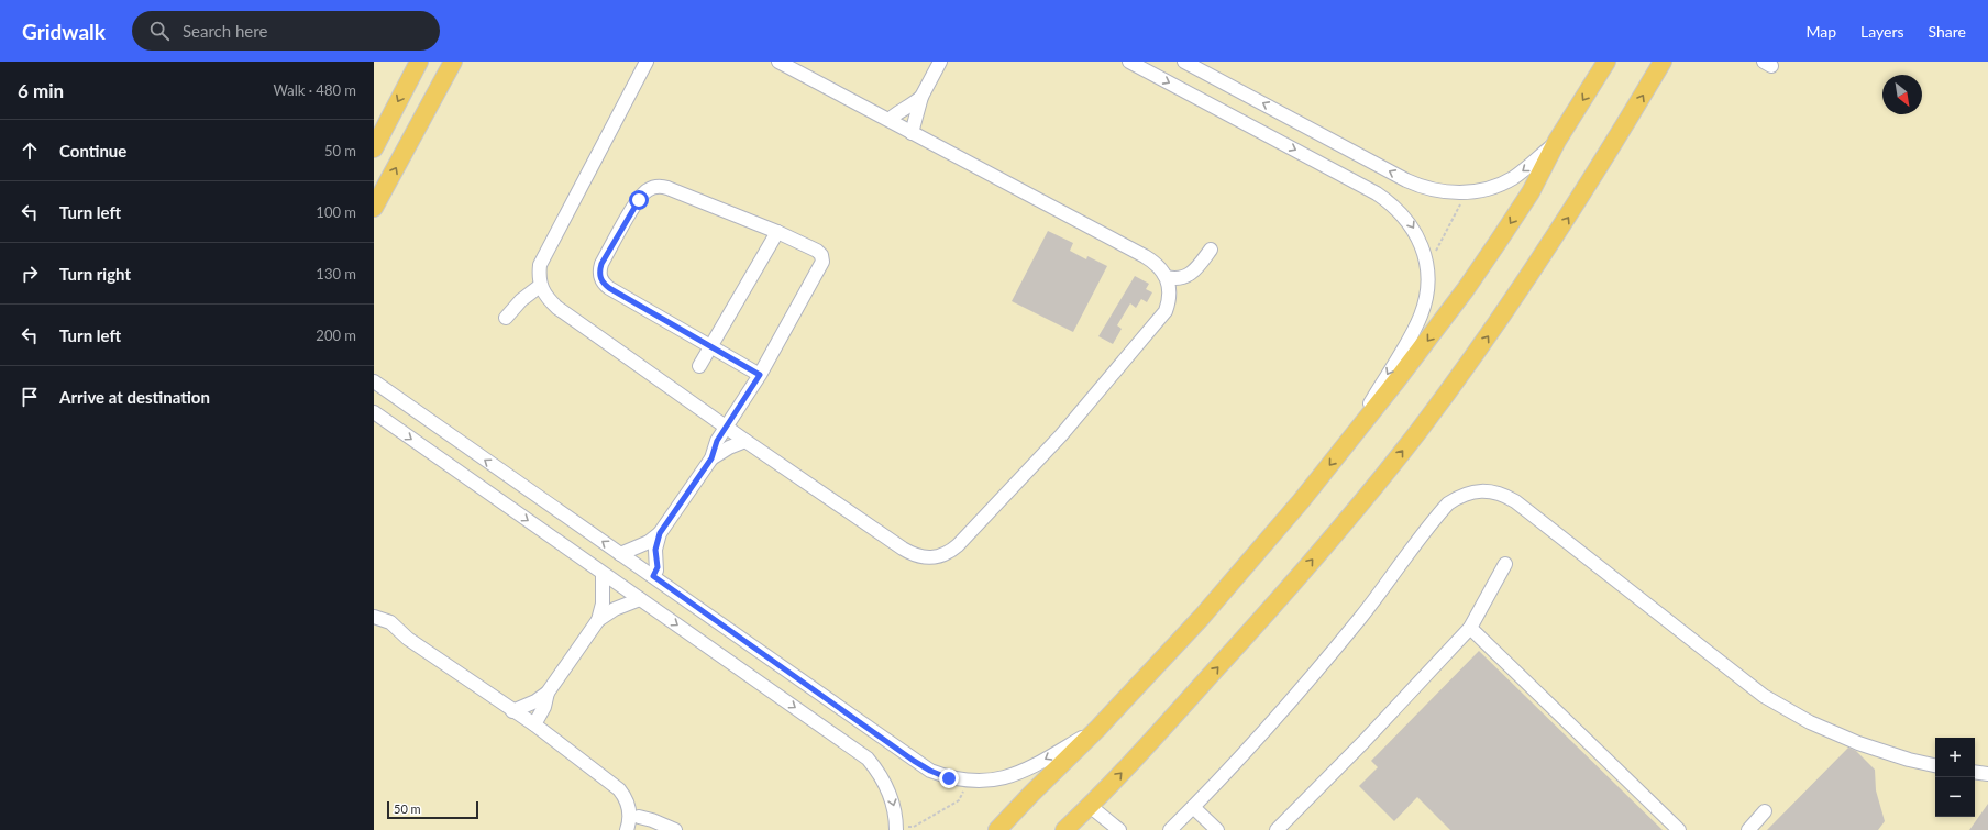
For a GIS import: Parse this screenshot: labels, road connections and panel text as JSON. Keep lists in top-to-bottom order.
{
  "scale_bar": "50 m",
  "north": "bottom right",
  "page": {
    "header": "Gridwalk",
    "search": "Search here",
    "nav": ["Map", "Layers", "Share"],
    "heading": ["6 min", "Walk · 480 m"],
    "list": [
      ["Continue", "50 m"],
      ["Turn left", "100 m"],
      ["Turn right", "130 m"],
      ["Turn left", "200 m"],
      "Arrive at destination"
    ],
    "map_buttons": ["+", "−"],
    "scale": "50 m"
  }
}
